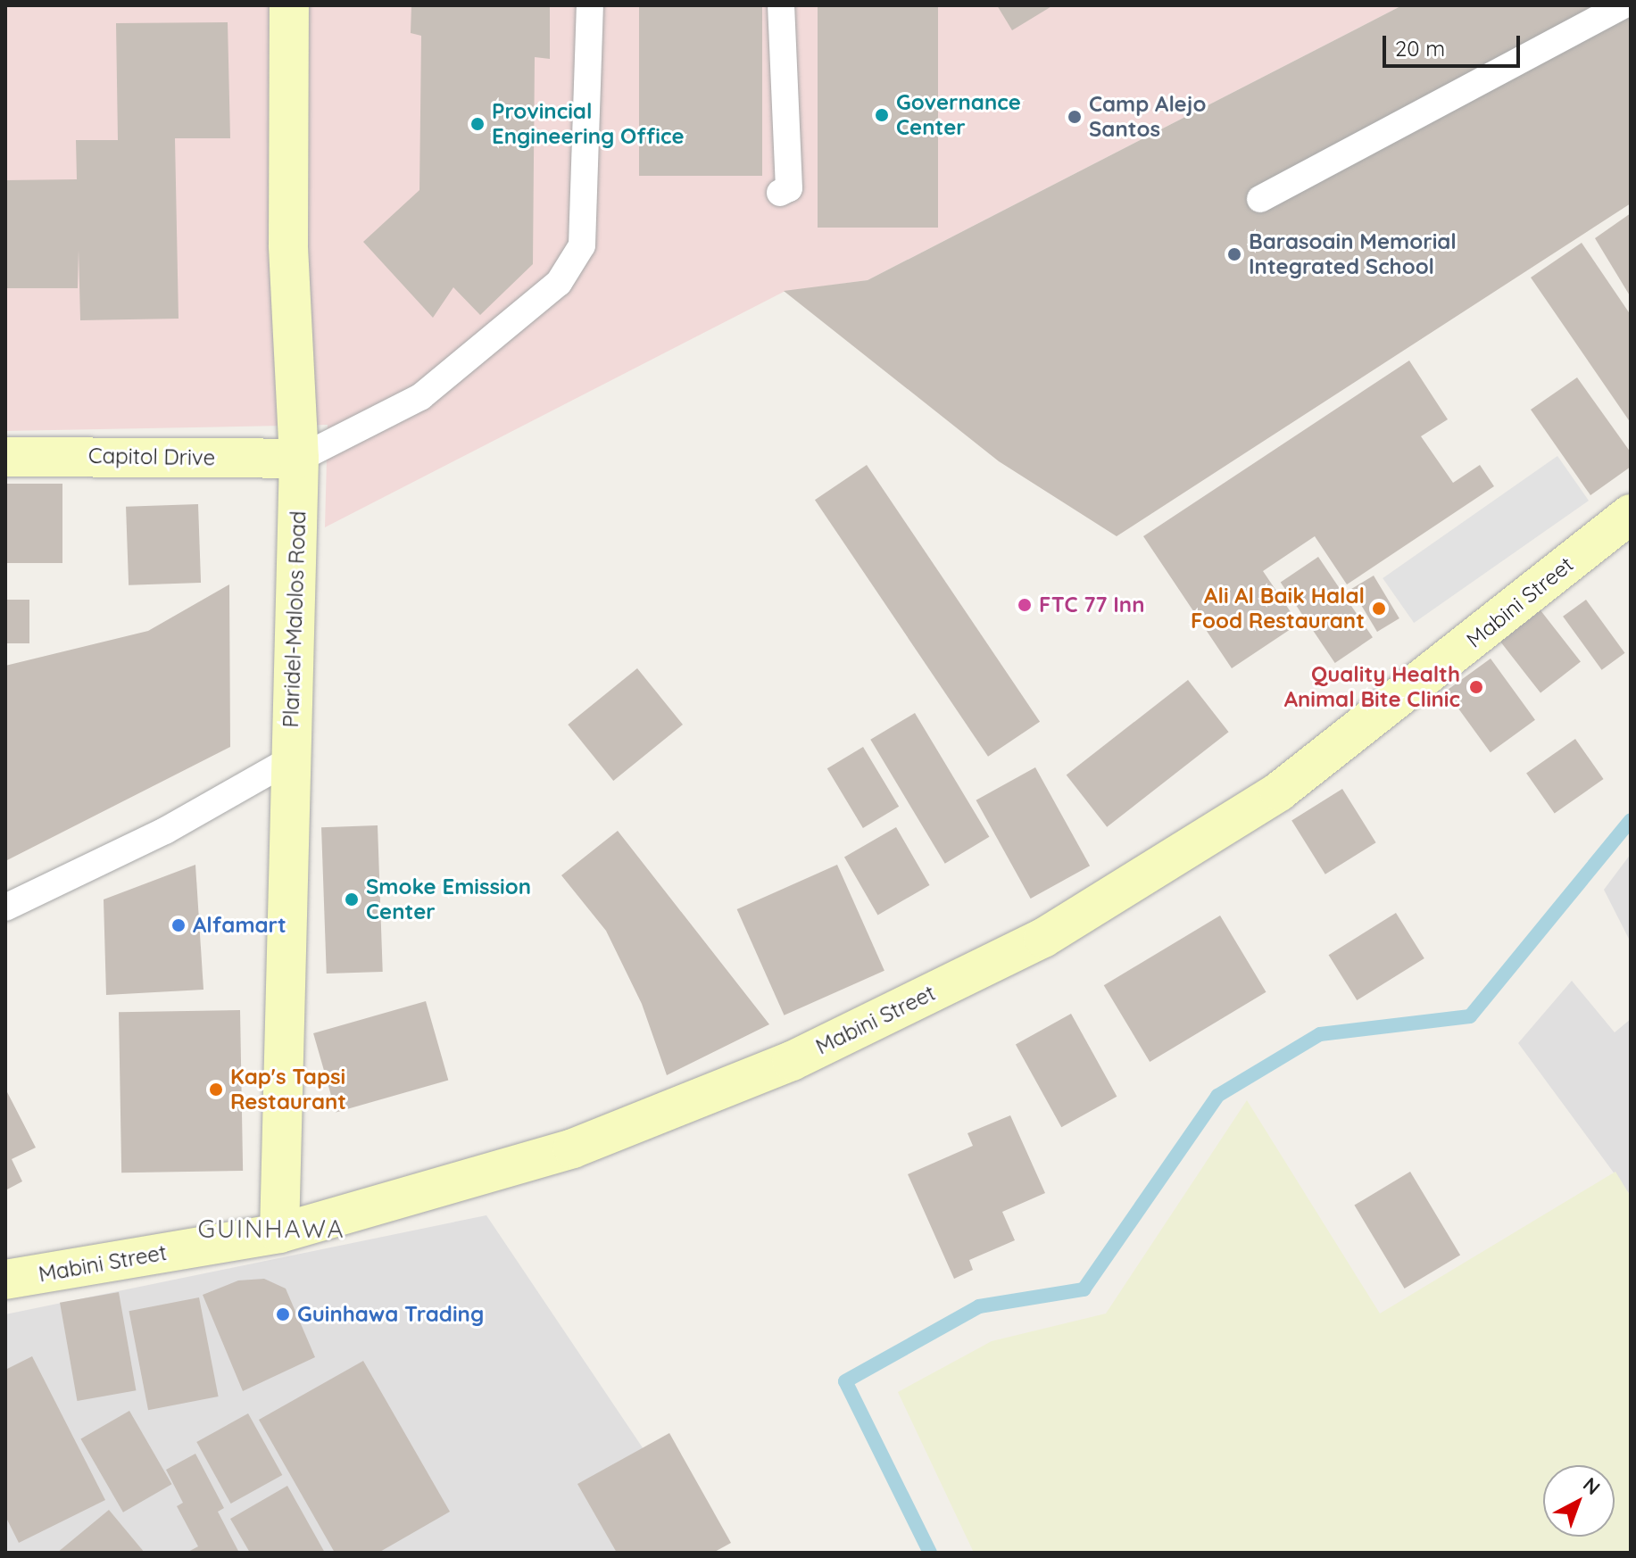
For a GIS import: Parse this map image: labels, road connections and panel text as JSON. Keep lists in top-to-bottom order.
{
  "streets": {
    "main road": ["Capitol Drive", "Mabini Street", "Plaridel-Malolos Road"]
  },
  "crossings": [
    ["Capitol Drive", "Plaridel-Malolos Road"],
    ["Mabini Street", "Plaridel-Malolos Road"]
  ],
  "districts": ["GUINHAWA"],
  "places": [
    "Governance Center",
    "Camp Alejo Santos",
    "Provincial Engineering Office",
    "Barasoain Memorial Integrated School",
    "FTC 77 Inn",
    "Ali Al Baik Halal Food Restaurant",
    "Quality Health Animal Bite Clinic",
    "Smoke Emission Center",
    "Alfamart",
    "Kap's Tapsi Restaurant",
    "Guinhawa Trading"
  ],
  "scale_bar": "20 m",
  "north": "top right"
}
